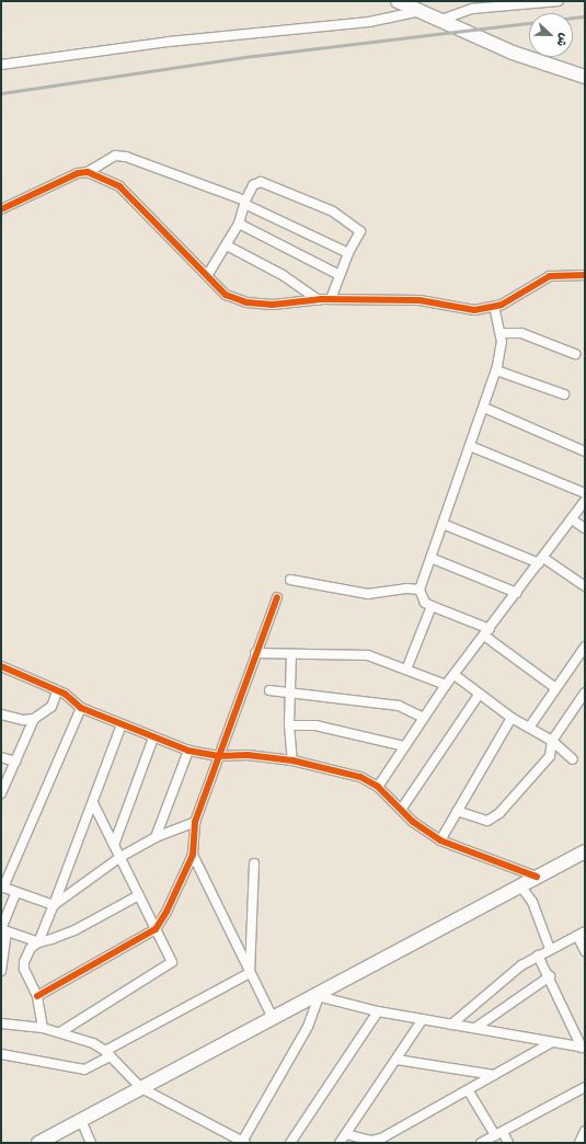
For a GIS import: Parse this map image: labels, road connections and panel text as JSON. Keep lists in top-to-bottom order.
{
  "north": "right"
}
